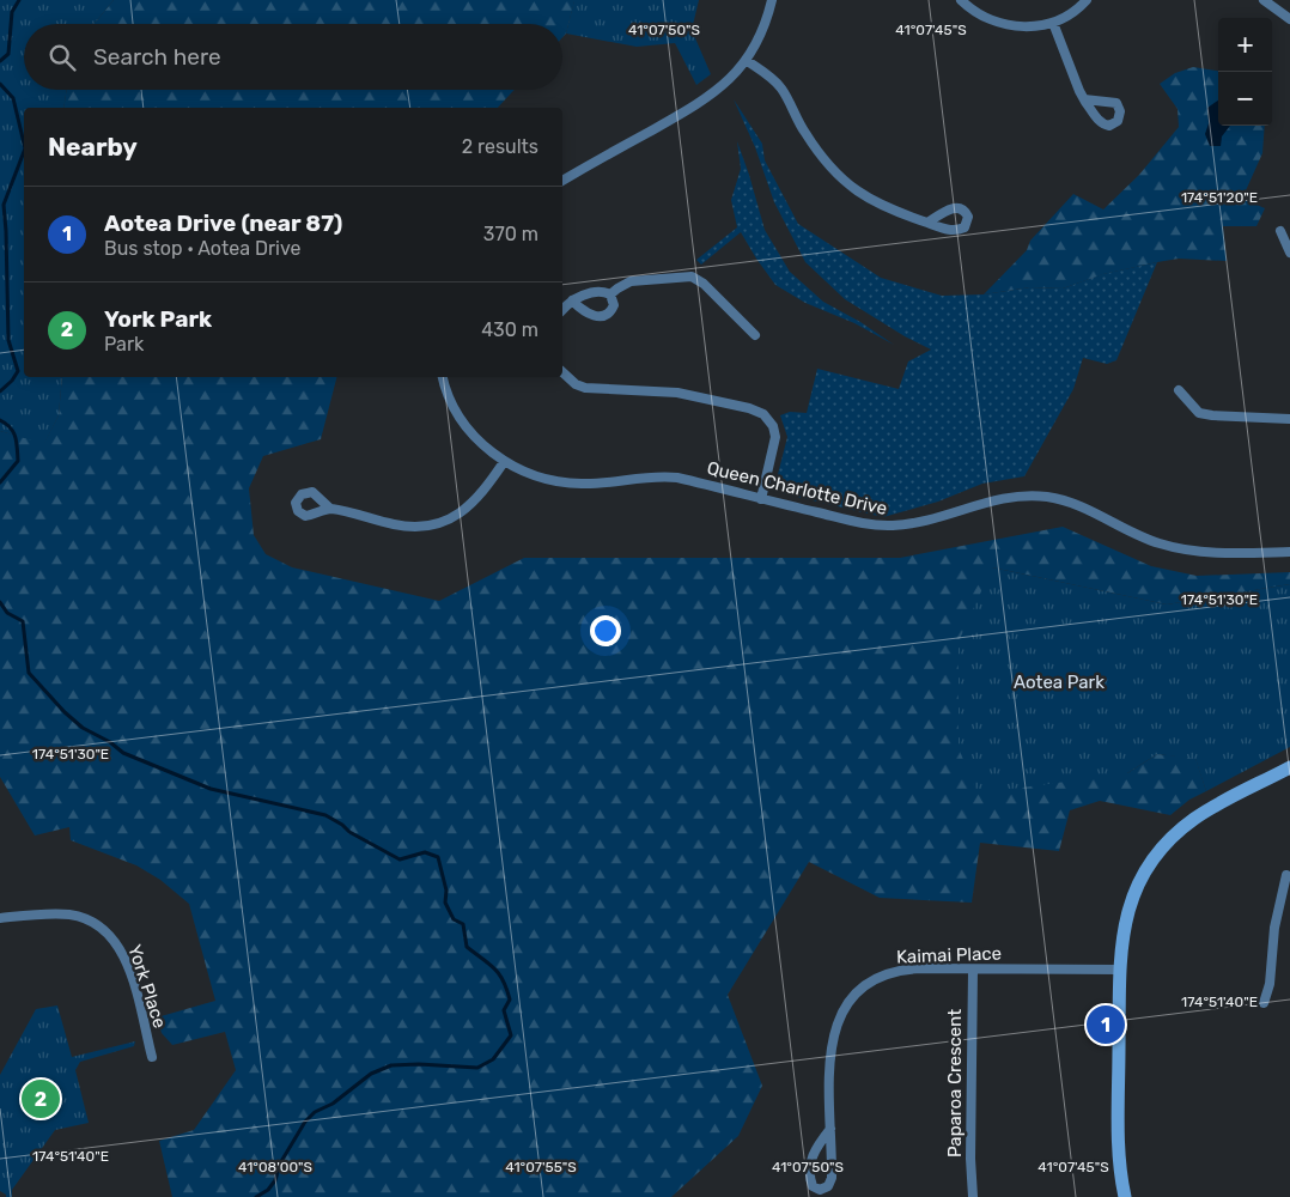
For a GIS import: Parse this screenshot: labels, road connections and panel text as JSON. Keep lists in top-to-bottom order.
{
  "streets": {
    "street": [
      "Queen Charlotte Drive",
      "Kaimai Place",
      "York Place",
      "Paparoa Crescent"
    ]
  },
  "crossings": [
    ["Kaimai Place", "Paparoa Crescent"]
  ],
  "parks": ["Aotea Park"],
  "page": {
    "map_buttons": ["+", "−"],
    "search": "Search here",
    "heading": ["Nearby", "2 results"],
    "list": [
      {
        "mark": "1",
        "name": "Aotea Drive (near 87)",
        "note": "Bus stop · Aotea Drive",
        "value": "370 m"
      },
      {
        "mark": "2",
        "name": "York Park",
        "note": "Park",
        "value": "430 m"
      }
    ],
    "pins": ["1", "2"]
  },
  "coordinates": [
    "41°07'50\"S",
    "41°07'45\"S",
    "174°51'20\"E",
    "174°51'30\"E",
    "174°51'40\"E",
    "41°08'00\"S",
    "41°07'55\"S"
  ]
}
